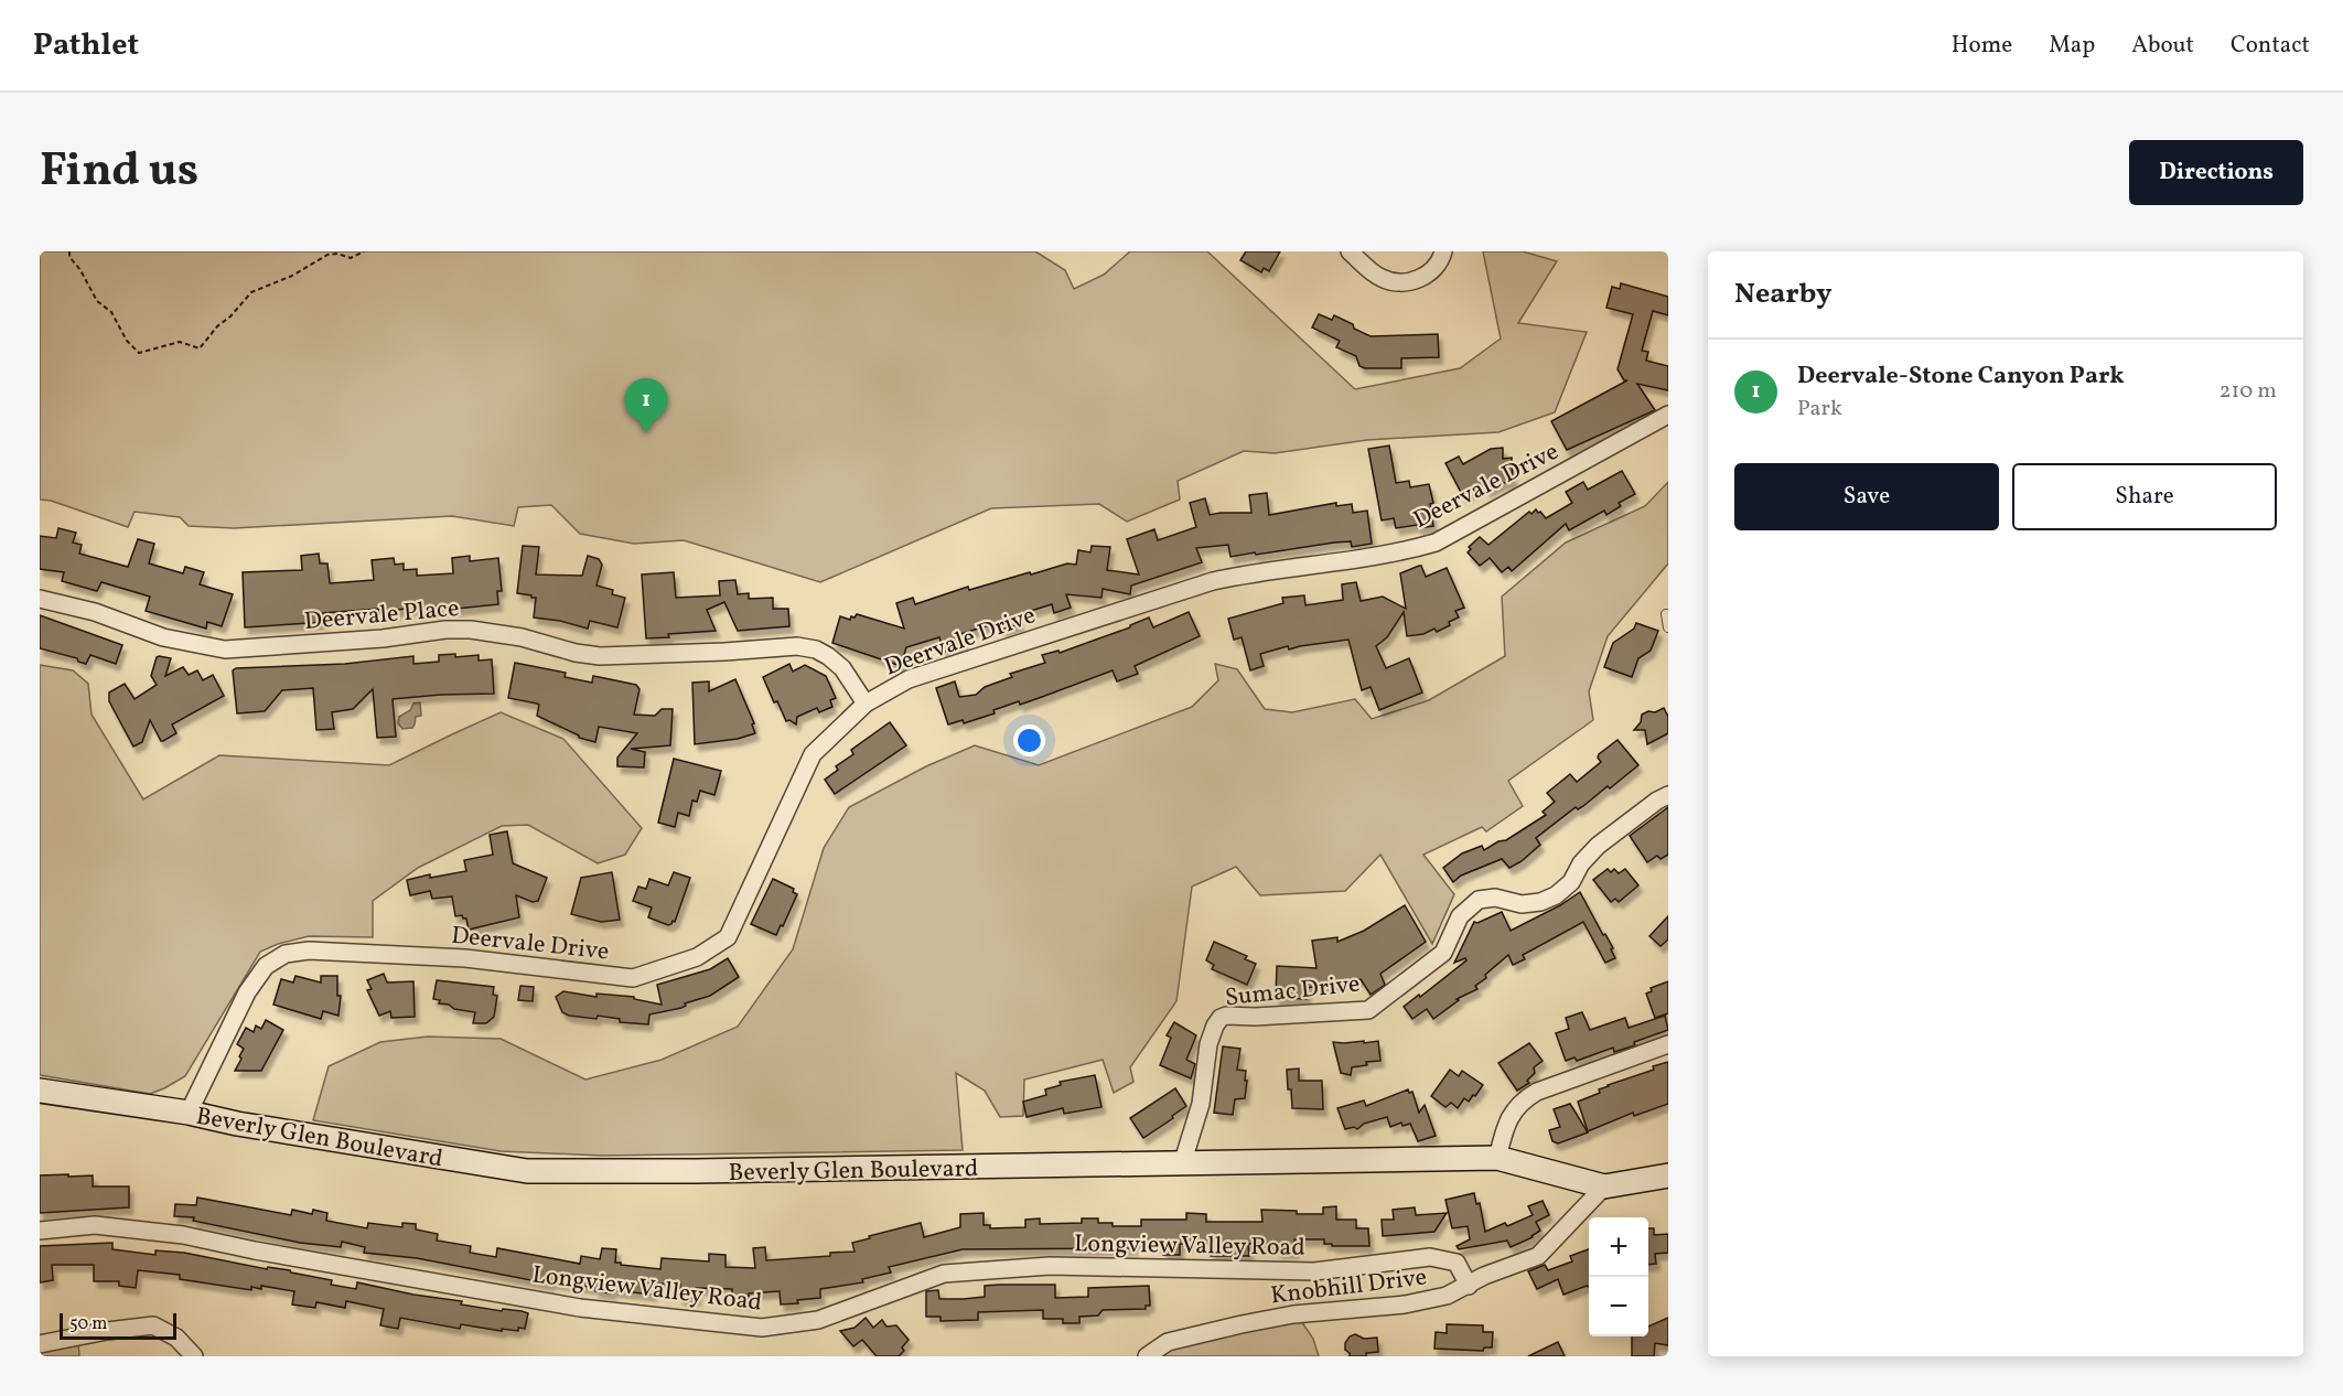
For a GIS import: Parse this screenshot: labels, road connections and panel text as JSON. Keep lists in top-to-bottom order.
{
  "streets": {
    "main road": ["Beverly Glen Boulevard"],
    "street": [
      "Deervale Drive",
      "Deervale Place",
      "Sumac Drive",
      "Longview Valley Road",
      "Knobhill Drive"
    ]
  },
  "crossings": [
    ["Deervale Drive", "Deervale Place"],
    ["Deervale Drive", "Beverly Glen Boulevard"],
    ["Sumac Drive", "Beverly Glen Boulevard"],
    ["Beverly Glen Boulevard", "Knobhill Drive"],
    ["Longview Valley Road", "Knobhill Drive"]
  ],
  "scale_bar": "50 m",
  "page": {
    "header": "Pathlet",
    "nav": [
      "Home",
      "Map",
      "About",
      "Contact"
    ],
    "title": "Find us",
    "buttons": [
      "Directions",
      ["Save", "Share"]
    ],
    "heading": "Nearby",
    "list": [
      {
        "mark": "1",
        "name": "Deervale-Stone Canyon Park",
        "note": "Park",
        "value": "210 m"
      }
    ],
    "pins": "1",
    "map_buttons": ["+", "−"],
    "scale": "50 m"
  }
}
